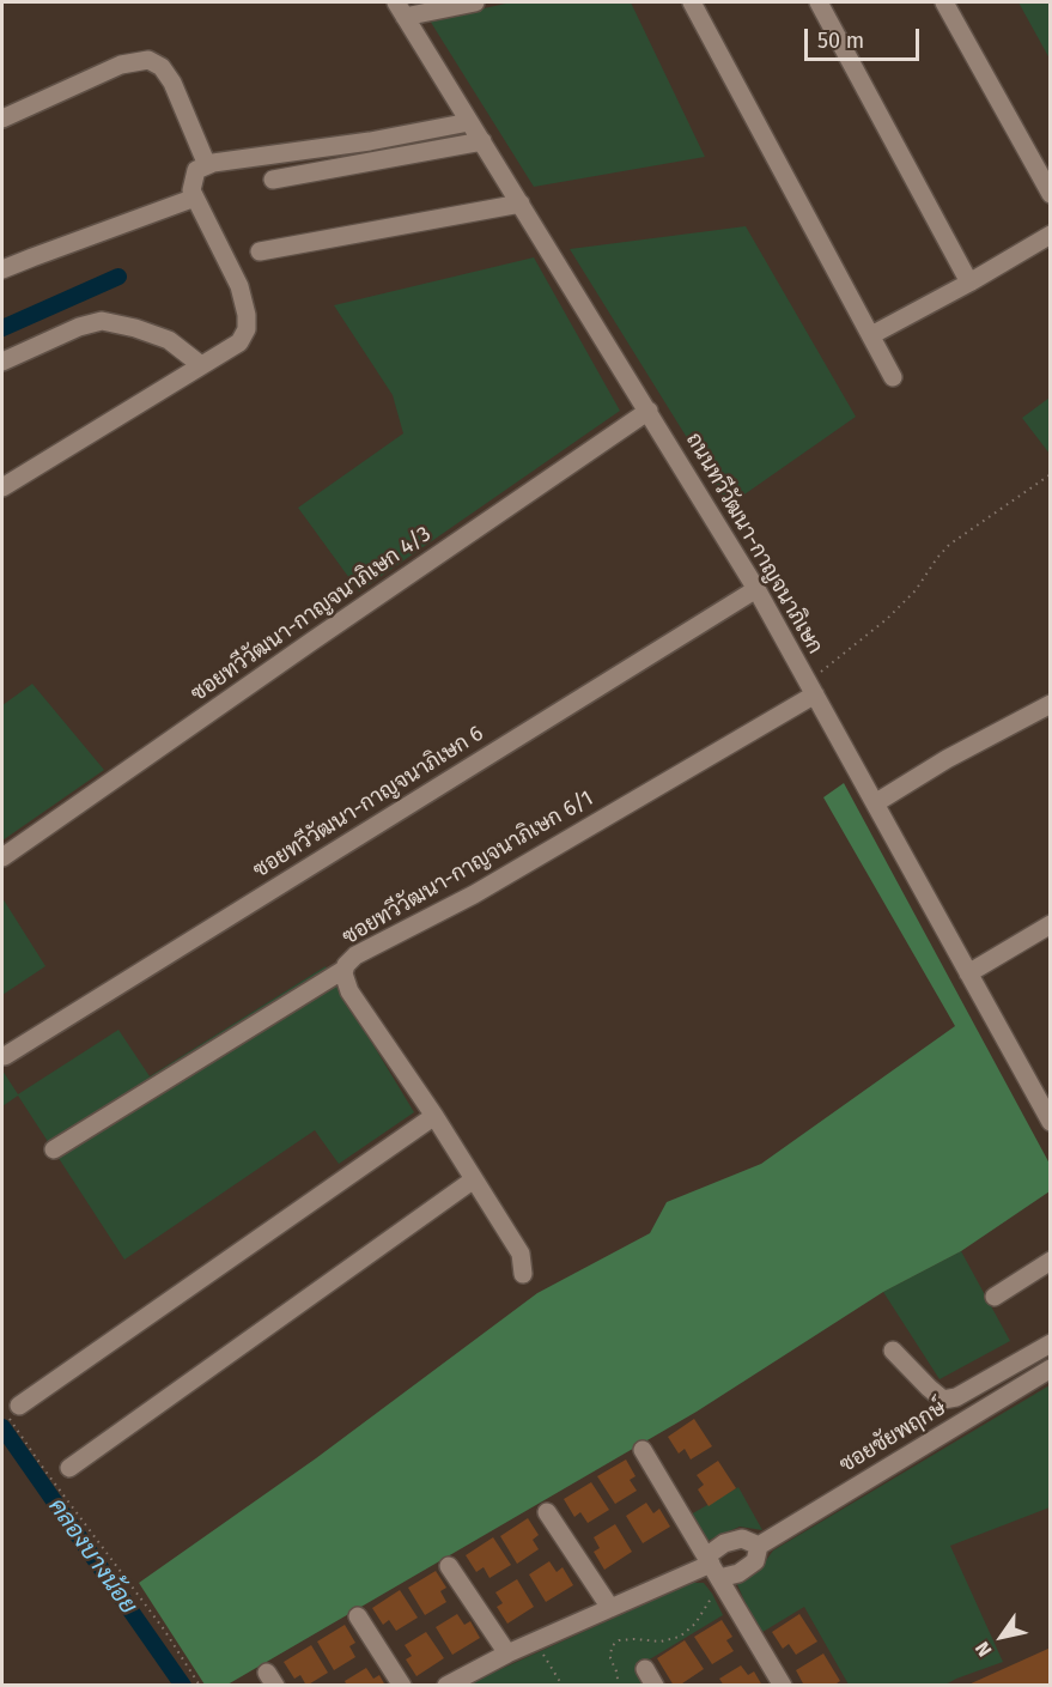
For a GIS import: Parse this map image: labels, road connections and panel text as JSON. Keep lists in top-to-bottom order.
{
  "streets": {
    "street": [
      "ถนนทวีวัฒนา-กาญจนาภิเษก",
      "ซอยทวีวัฒนา-กาญจนาภิเษก 4/3",
      "ซอยทวีวัฒนา-กาญจนาภิเษก 6",
      "ซอยทวีวัฒนา-กาญจนาภิเษก 6/1",
      "ซอยชัยพฤกษ์"
    ]
  },
  "crossings": [
    ["ถนนทวีวัฒนา-กาญจนาภิเษก", "ซอยทวีวัฒนา-กาญจนาภิเษก 4/3"],
    ["ถนนทวีวัฒนา-กาญจนาภิเษก", "ซอยทวีวัฒนา-กาญจนาภิเษก 6"],
    ["ถนนทวีวัฒนา-กาญจนาภิเษก", "ซอยทวีวัฒนา-กาญจนาภิเษก 6/1"]
  ],
  "water": ["คลองบางน้อย"],
  "scale_bar": "50 m",
  "north": "bottom left"
}
